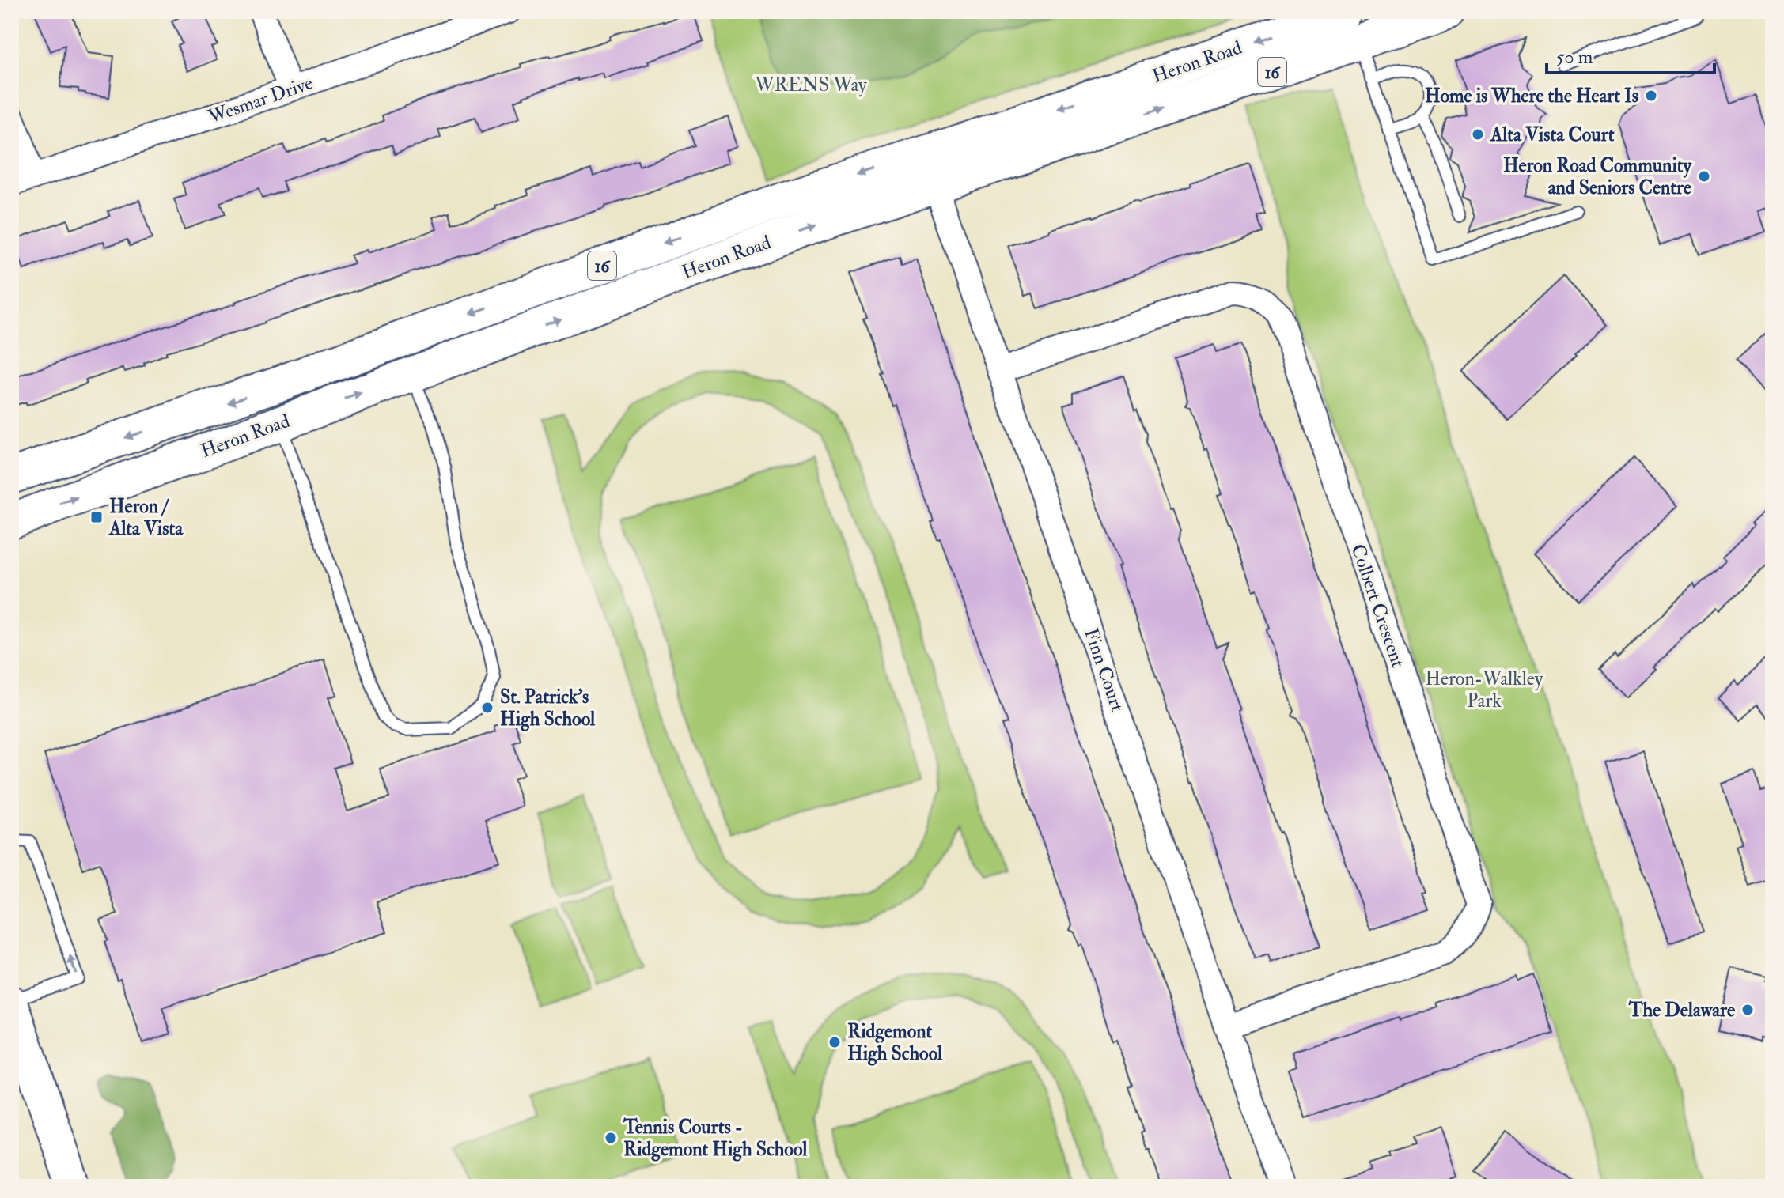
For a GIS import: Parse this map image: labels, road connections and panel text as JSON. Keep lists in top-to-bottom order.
{
  "streets": {
    "main road": ["Heron Road", "16"],
    "street": ["Wesmar Drive", "Colbert Crescent", "Finn Court"]
  },
  "crossings": [
    ["Heron Road", "Finn Court"],
    ["Colbert Crescent", "Finn Court"]
  ],
  "parks": ["WRENS Way", "Heron-Walkley Park"],
  "places": {
    "other": [
      "Home is Where the Heart Is",
      "Alta Vista Court",
      "Heron Road Community and Seniors Centre",
      "St. Patrick's High School",
      "The Delaware",
      "Ridgemont High School",
      "Tennis Courts - Ridgemont High School"
    ],
    "transit": ["Heron / Alta Vista"]
  },
  "scale_bar": "50 m"
}
